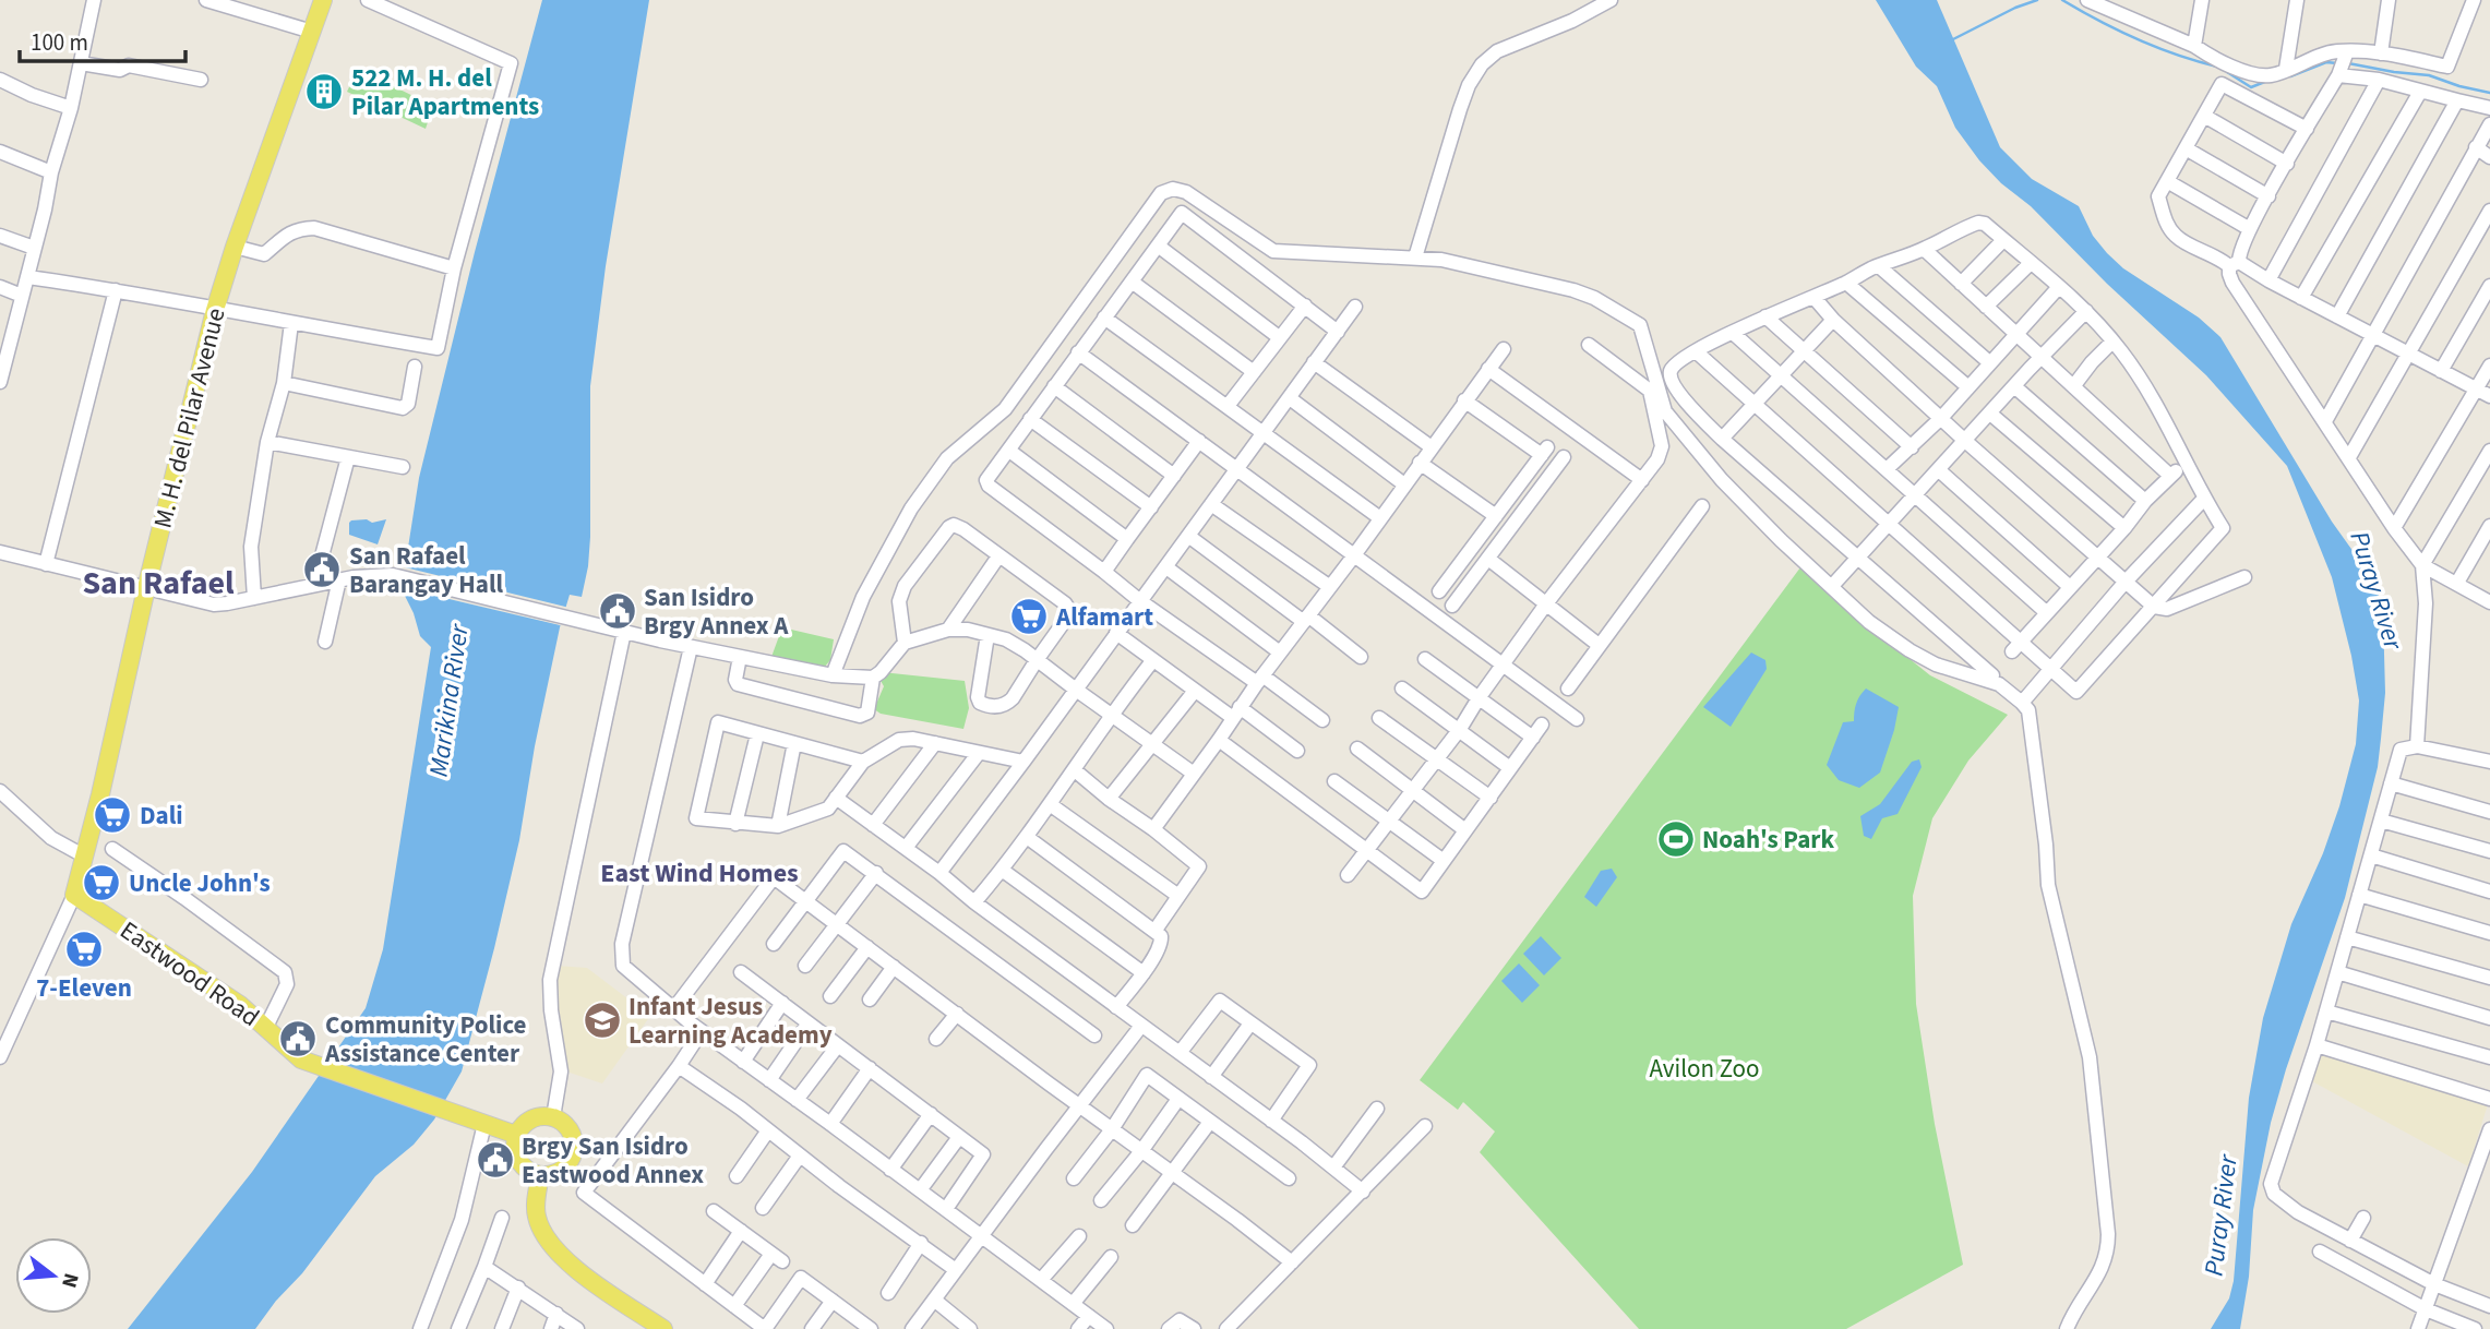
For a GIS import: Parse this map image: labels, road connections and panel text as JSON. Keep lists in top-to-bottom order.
{
  "streets": {
    "main road": ["M. H. del Pilar Avenue", "Eastwood Road"]
  },
  "crossings": [
    ["M. H. del Pilar Avenue", "Eastwood Road"]
  ],
  "districts": ["San Rafael", "East Wind Homes"],
  "water": ["Puray River", "Marikina River"],
  "parks": ["Avilon Zoo"],
  "places": {
    "building": ["522 M. H. del Pilar Apartments"],
    "public building": [
      "San Rafael Barangay Hall",
      "San Isidro Brgy Annex A",
      "Community Police Assistance Center",
      "Brgy San Isidro Eastwood Annex"
    ],
    "supermarket": [
      "Alfamart",
      "Dali",
      "Uncle John's",
      "7-Eleven"
    ],
    "sports": ["Noah's Park"],
    "school or university": ["Infant Jesus Learning Academy"]
  },
  "scale_bar": "100 m",
  "north": "right"
}
